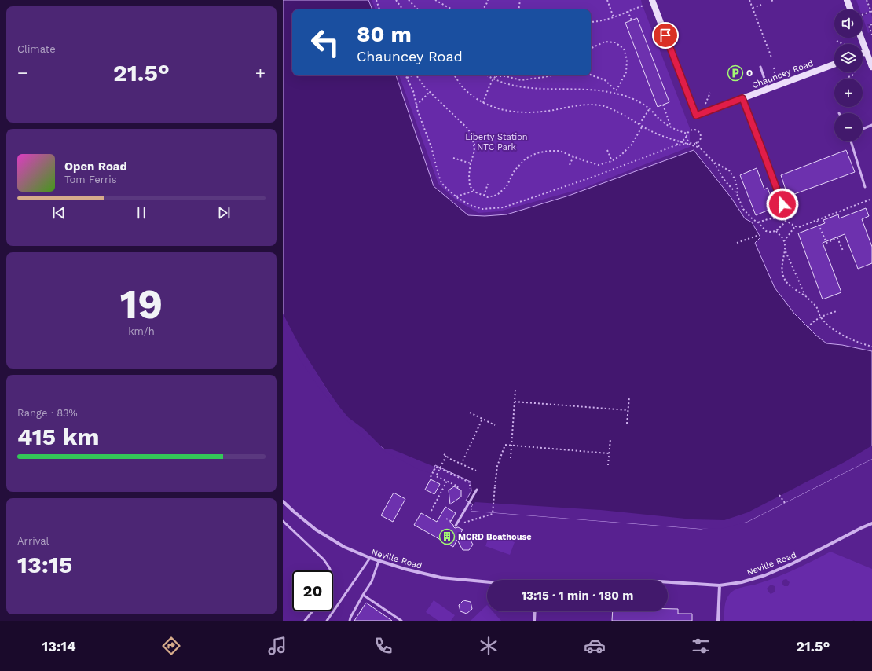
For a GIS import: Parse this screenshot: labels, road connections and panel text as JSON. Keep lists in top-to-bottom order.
{
  "streets": {
    "street": ["Chauncey Road", "Neville Road"]
  },
  "parks": ["Liberty Station NTC Park"],
  "places": {
    "parking": ["O"],
    "building": ["MCRD Boathouse"]
  },
  "page": {
    "tile": [
      "Climate",
      ["19", "km/h"],
      ["Range · 83%", "415 km"],
      ["Arrival", "13:15"]
    ],
    "map_buttons": ["+", "−"],
    "turn": ["80 m", "Chauncey Road"],
    "heat": ["−", "21.5°", "+"],
    "song": ["Open Road", "Tom Ferris"],
    "limit": "20",
    "trip": "13:15 · 1 min · 180 m",
    "tabs": ["13:14", "21.5°"]
  }
}
